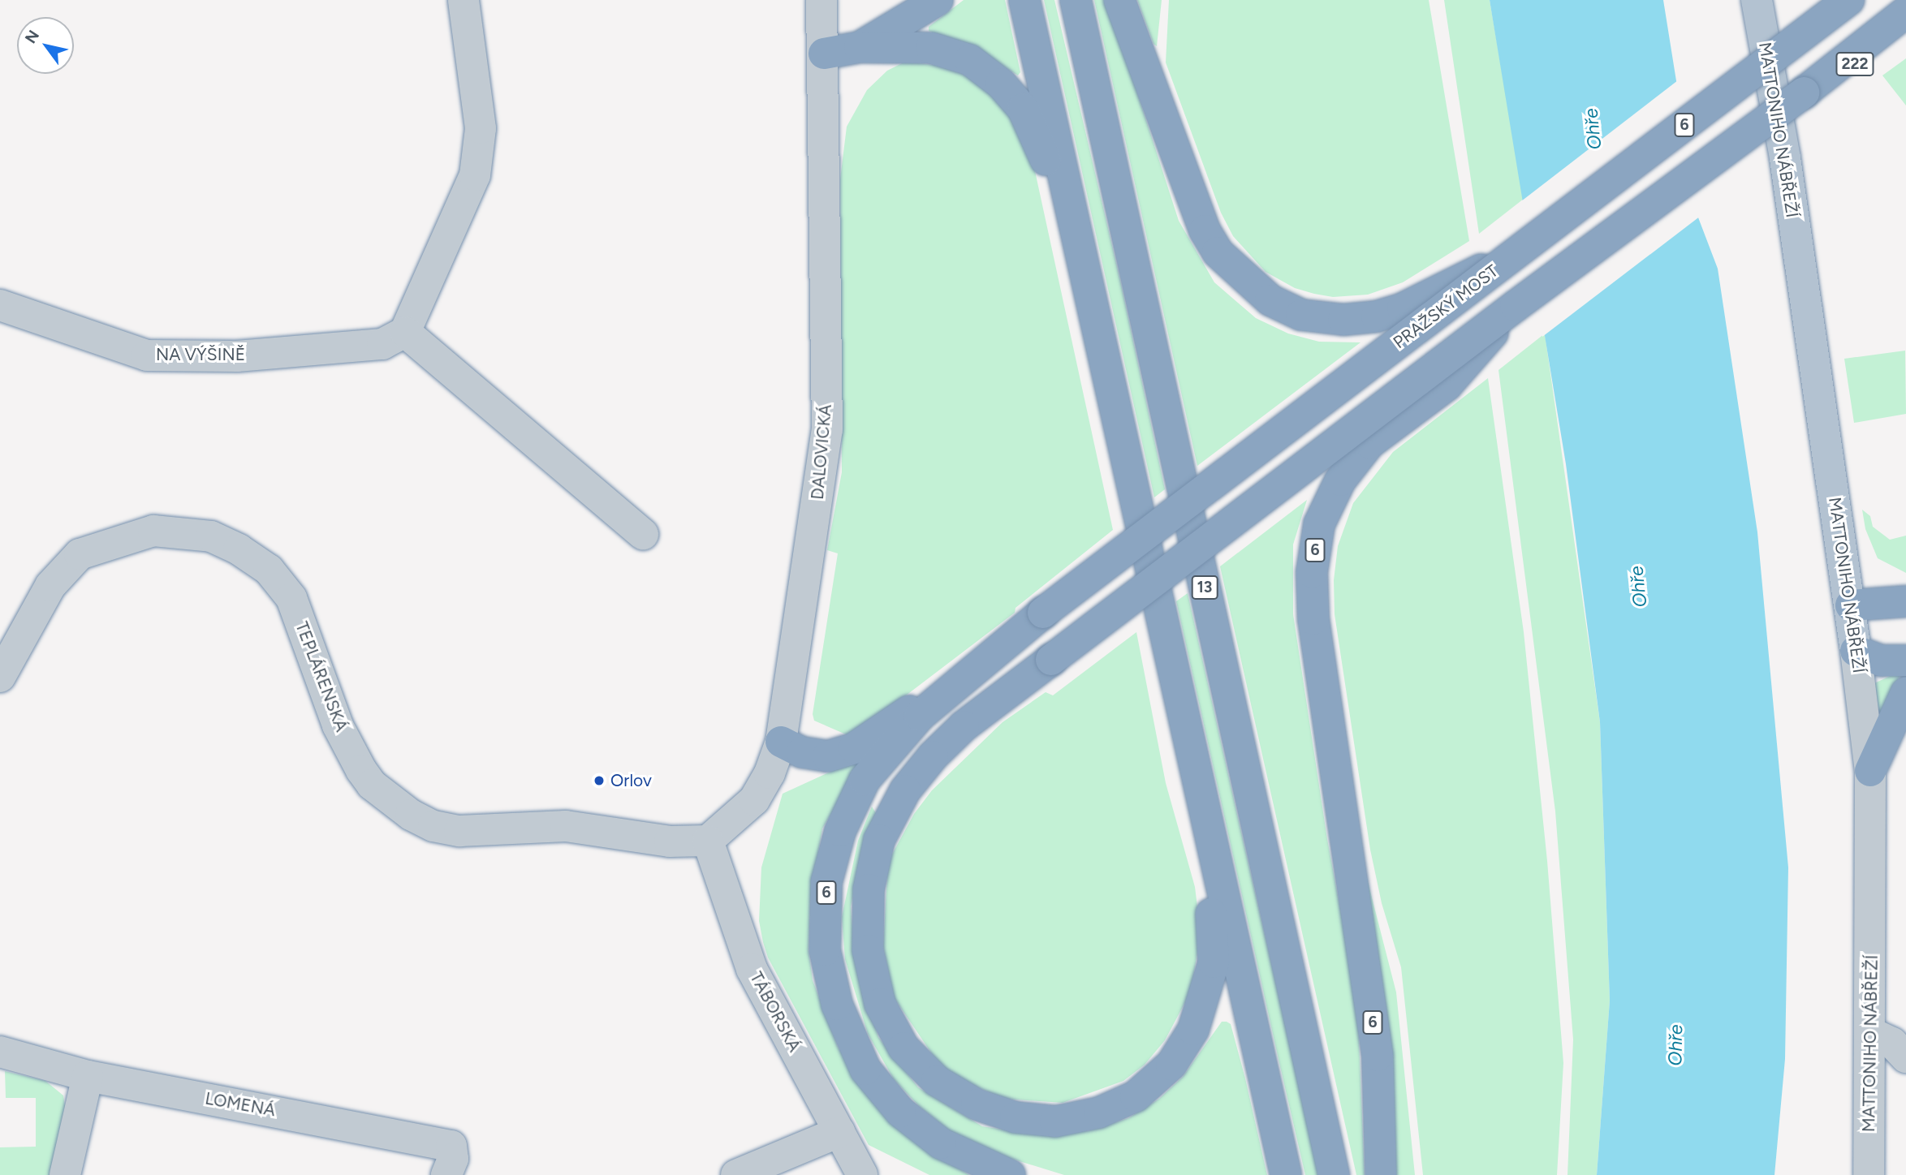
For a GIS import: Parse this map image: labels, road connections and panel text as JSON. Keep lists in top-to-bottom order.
{
  "streets": {
    "highway": ["6", "PRAŽSKÝ MOST", "13"],
    "main road": ["MATTONIHO NÁBŘEŽÍ"],
    "street": [
      "NA VÝŠINĚ",
      "DALOVICKÁ",
      "TEPLÁRENSKÁ",
      "TÁBORSKÁ",
      "LOMENÁ"
    ]
  },
  "crossings": [
    ["6", "PRAŽSKÝ MOST"],
    ["DALOVICKÁ", "TEPLÁRENSKÁ"],
    ["DALOVICKÁ", "TÁBORSKÁ"],
    ["TEPLÁRENSKÁ", "TÁBORSKÁ"]
  ],
  "water": ["Ohře"],
  "places": ["Orlov"],
  "north": "top left"
}
